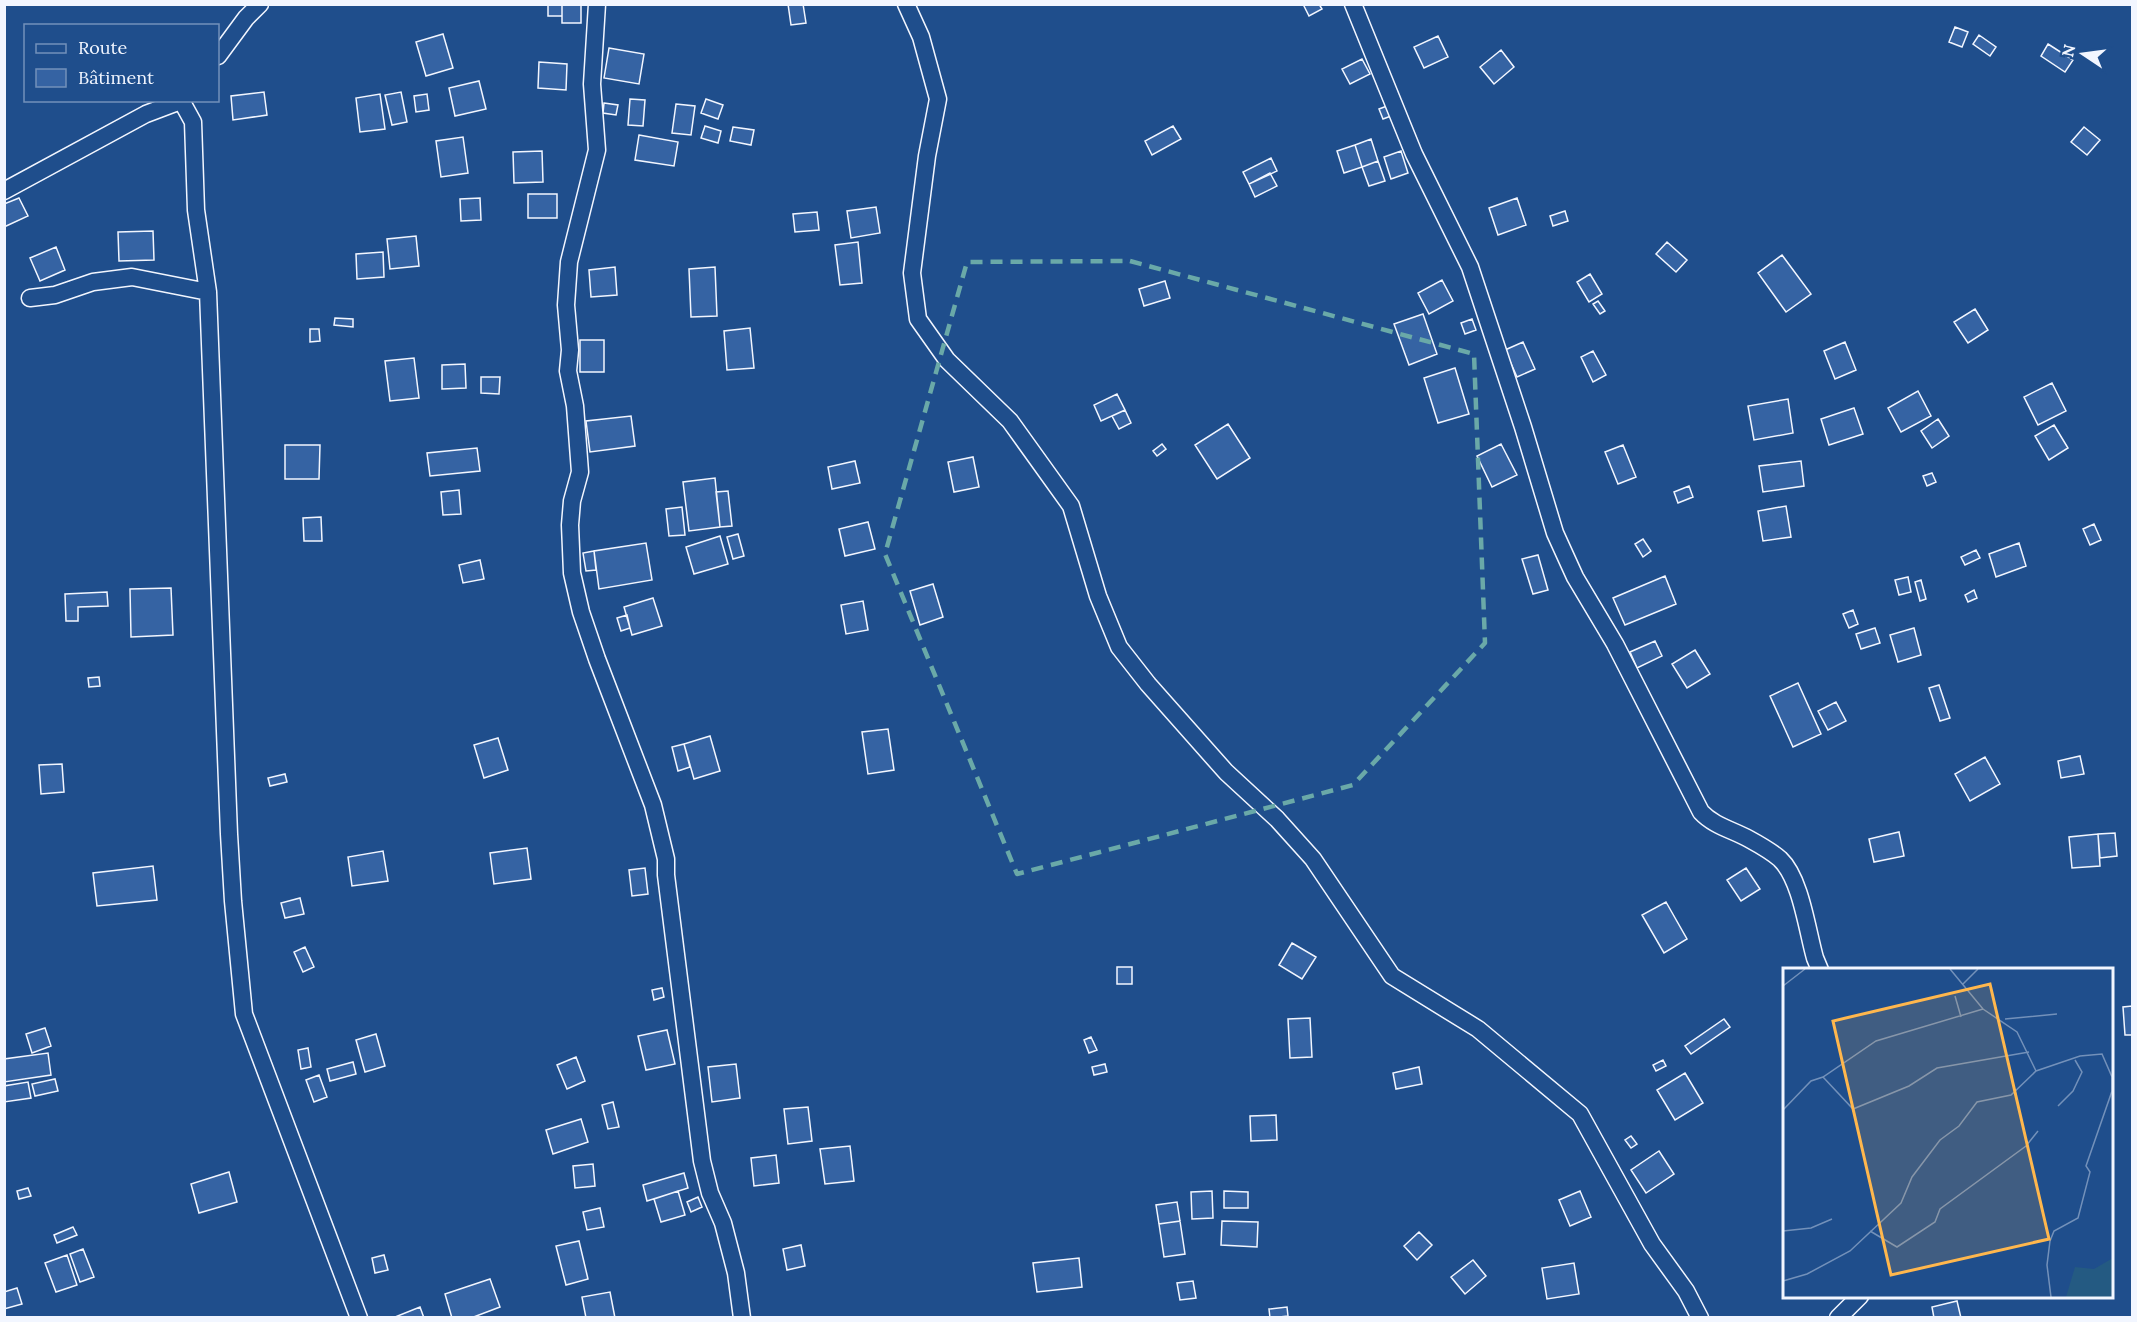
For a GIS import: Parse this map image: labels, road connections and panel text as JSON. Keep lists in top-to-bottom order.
{
  "legend": ["Route", "Bâtiment"],
  "north": "left"
}
